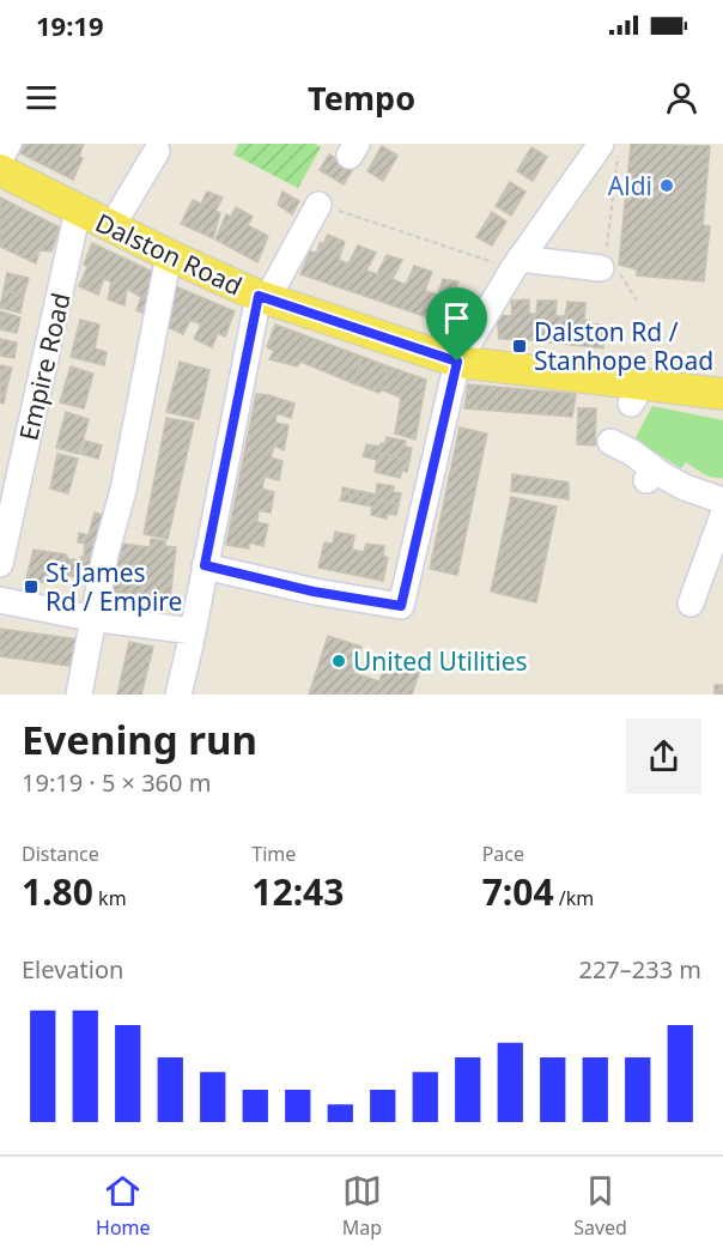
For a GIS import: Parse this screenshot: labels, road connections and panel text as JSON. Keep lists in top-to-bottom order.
{
  "streets": {
    "main road": ["Dalston Road"],
    "street": ["Empire Road"]
  },
  "crossings": [
    ["Dalston Road", "Empire Road"]
  ],
  "places": {
    "other": ["Aldi", "United Utilities"],
    "transit": ["Dalston Rd / Stanhope Road", "St James Rd / Empire"]
  },
  "page": {
    "status": "19:19",
    "header": "Tempo",
    "heading": ["Evening run", "19:19 · 5 × 360 m"],
    "stats": [
      ["Distance", "1.80 km"],
      ["Time", "12:43"],
      ["Pace", "7:04 /km"]
    ],
    "chart": ["Elevation", "227–233 m"],
    "tabs": ["Home", "Map", "Saved"]
  }
}
